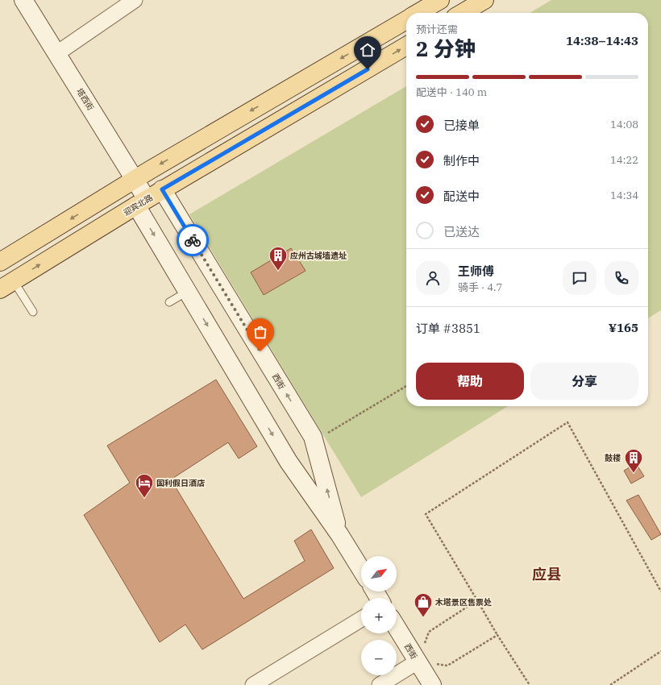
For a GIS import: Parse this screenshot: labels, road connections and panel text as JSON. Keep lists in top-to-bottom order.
{
  "streets": {
    "main road": ["迎宾北路"],
    "street": ["塔西街", "西街"]
  },
  "crossings": [
    ["塔西街", "迎宾北路"],
    ["塔西街", "西街"],
    ["迎宾北路", "西街"]
  ],
  "districts": ["应县"],
  "places": {
    "building": ["应州古城墙遗址", "鼓楼"],
    "hotel": ["国利假日酒店"],
    "shop": ["木塔景区售票处"]
  },
  "north": "top right",
  "page": {
    "heading": ["2 分钟", "预计还需", "14:38–14:43"],
    "panel": [
      "王师傅",
      "骑手 · 4.7",
      "订单 #3851",
      "¥165"
    ],
    "bar": "配送中 · 140 m",
    "list": [
      ["已接单", "14:08"],
      ["制作中", "14:22"],
      ["配送中", "14:34"],
      "已送达"
    ],
    "buttons": ["帮助", "分享"],
    "map_buttons": ["+", "−"]
  }
}
